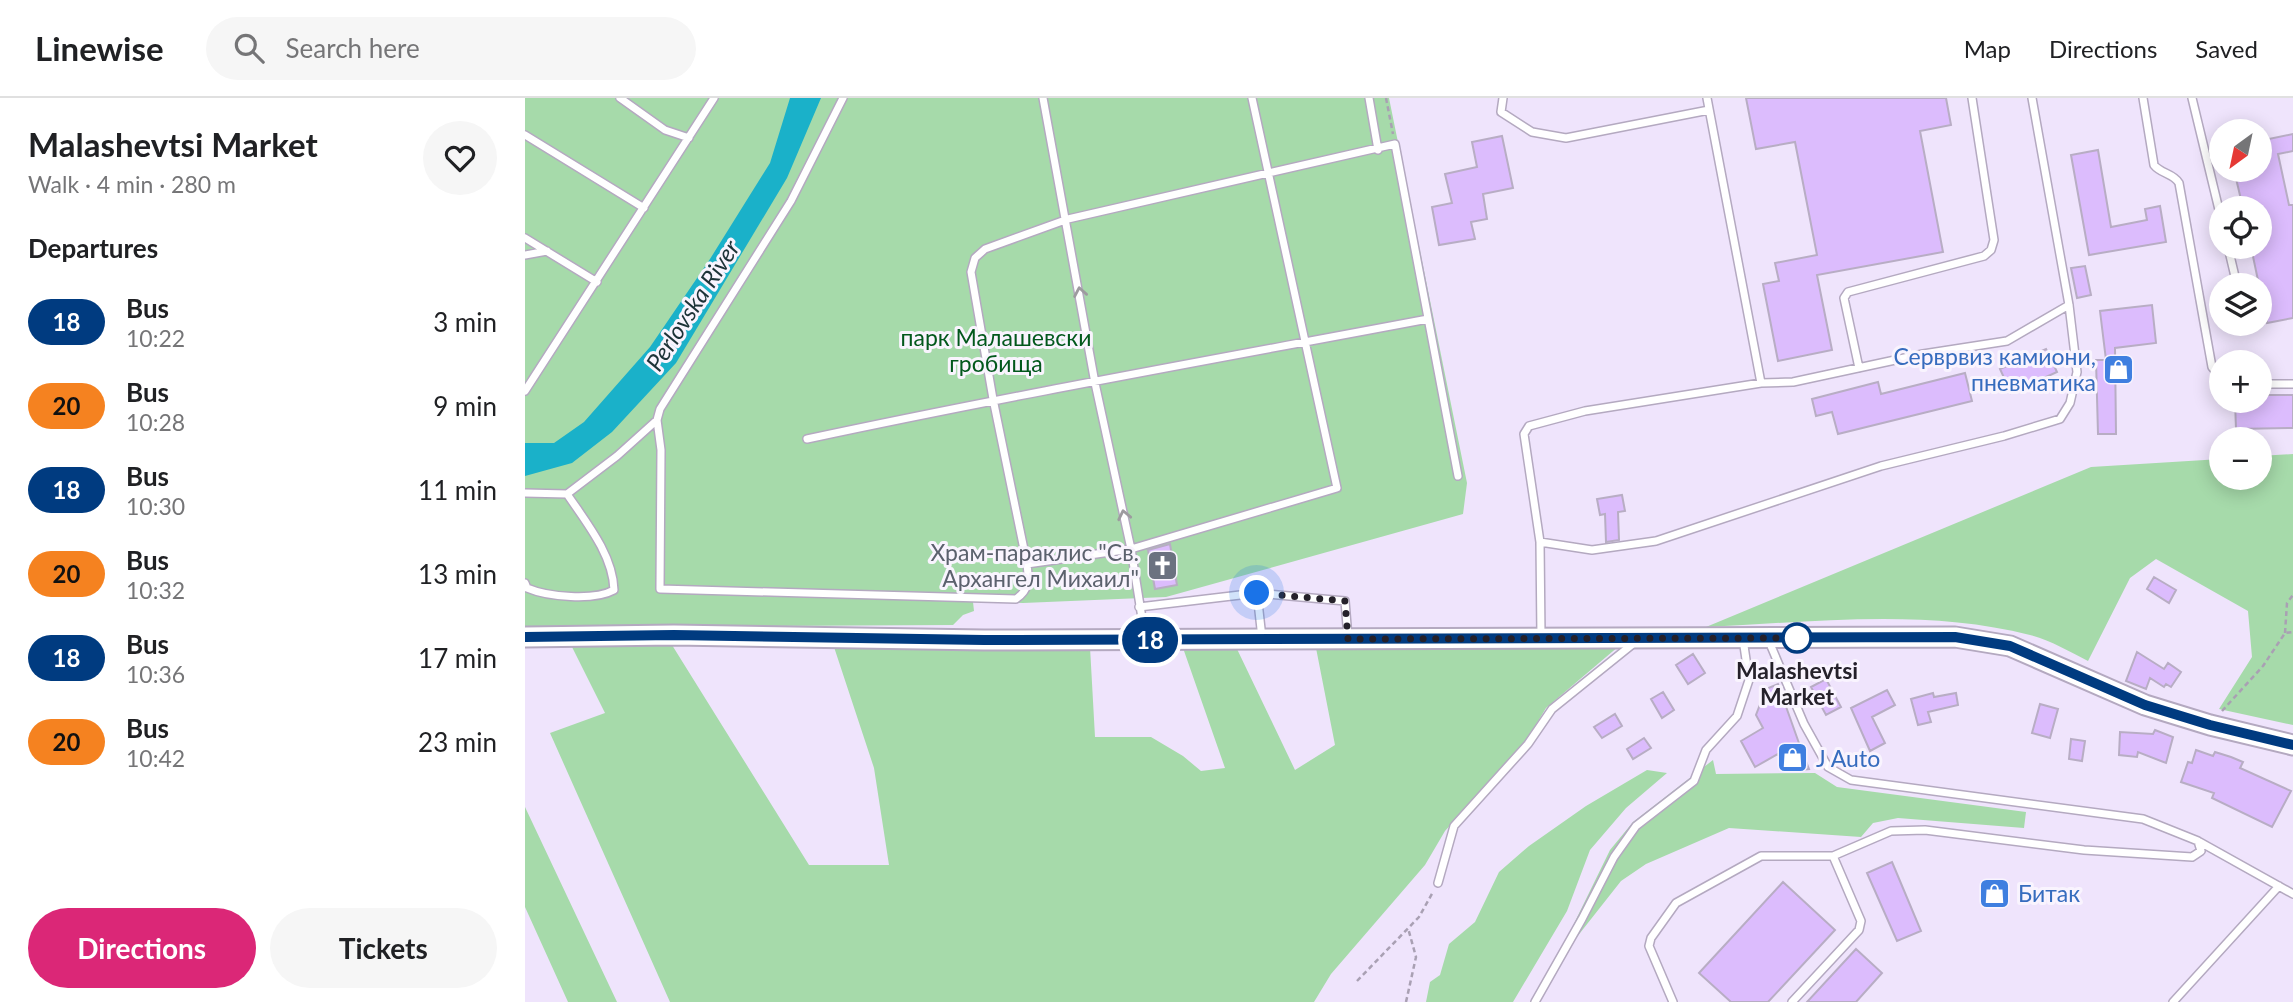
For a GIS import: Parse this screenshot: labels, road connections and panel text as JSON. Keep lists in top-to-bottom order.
{
  "water": ["Perlovska River"],
  "parks": ["парк Малашевски гробища"],
  "places": {
    "shop": ["Серврвиз камиони, пневматика", "J Auto", "Битак"],
    "church": ["Храм-параклис \"Св. Архангел Михаил\""],
    "other": ["Malashevtsi Market"]
  },
  "lines": ["bus line 18"],
  "north": "bottom left",
  "page": {
    "header": "Linewise",
    "search": "Search here",
    "nav": ["Map", "Directions", "Saved"],
    "heading": [
      ["Malashevtsi Market", "Walk · 4 min · 280 m"],
      "Departures"
    ],
    "on_map": "18",
    "map_buttons": ["+", "−"],
    "list": [
      {
        "mark": "18",
        "name": "Bus",
        "note": "10:22",
        "value": "3 min"
      },
      {
        "mark": "20",
        "name": "Bus",
        "note": "10:28",
        "value": "9 min"
      },
      {
        "mark": "18",
        "name": "Bus",
        "note": "10:30",
        "value": "11 min"
      },
      {
        "mark": "20",
        "name": "Bus",
        "note": "10:32",
        "value": "13 min"
      },
      {
        "mark": "18",
        "name": "Bus",
        "note": "10:36",
        "value": "17 min"
      },
      {
        "mark": "20",
        "name": "Bus",
        "note": "10:42",
        "value": "23 min"
      }
    ],
    "buttons": ["Directions", "Tickets"]
  }
}
